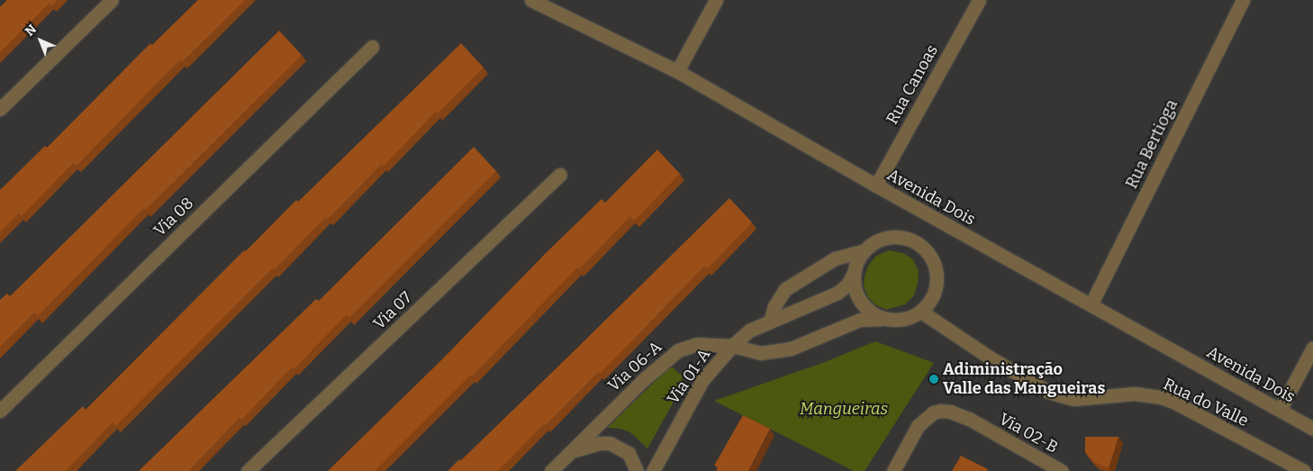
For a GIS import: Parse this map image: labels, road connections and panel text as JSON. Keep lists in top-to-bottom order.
{
  "streets": {
    "street": [
      "Rua Canoas",
      "Rua Bertioga",
      "Avenida Dois",
      "Via 08",
      "Via 07",
      "Via 06-A",
      "Via 01-A",
      "Rua do Valle",
      "Via 02-B"
    ]
  },
  "crossings": [
    ["Rua Canoas", "Avenida Dois"],
    ["Rua Bertioga", "Avenida Dois"],
    ["Via 06-A", "Via 01-A"],
    ["Via 01-A", "Rua do Valle"]
  ],
  "parks": ["Mangueiras"],
  "places": ["Adiministração Valle das Mangueiras"],
  "north": "top left"
}
